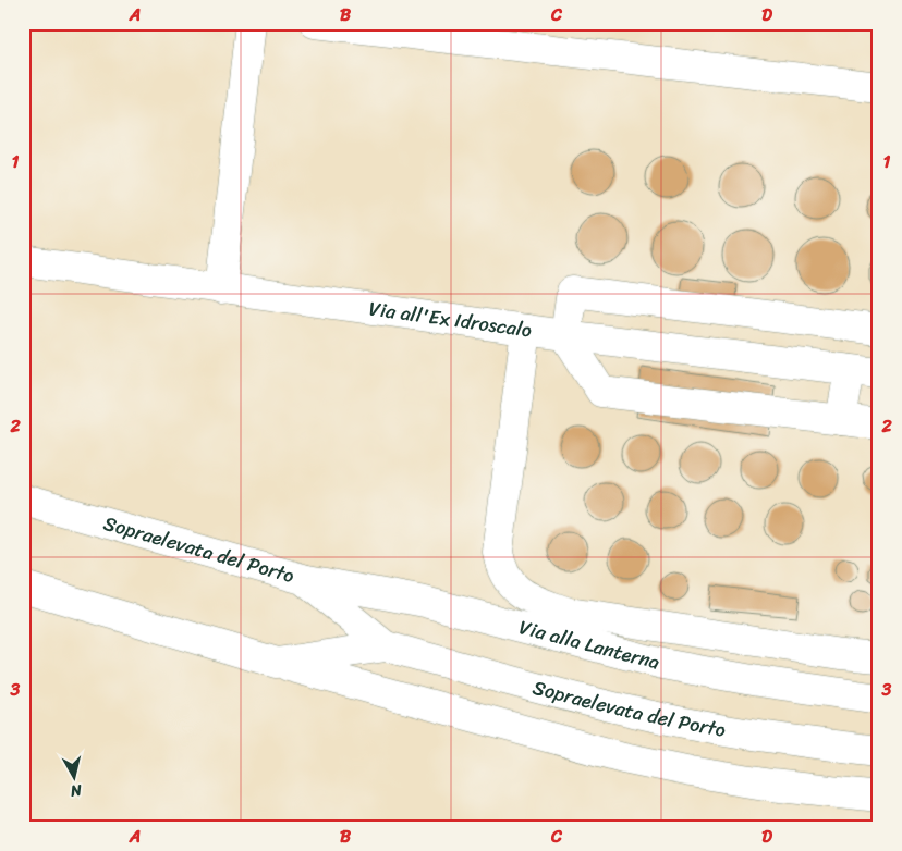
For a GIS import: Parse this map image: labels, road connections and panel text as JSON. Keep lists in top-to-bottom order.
{
  "streets": {
    "street": ["Via all'Ex Idroscalo", "Sopraelevata del Porto", "Via alla Lanterna"]
  },
  "crossings": [
    ["Sopraelevata del Porto", "Via alla Lanterna"]
  ],
  "north": "bottom",
  "grid": {
    "columns": [
      "A",
      "B",
      "C",
      "D"
    ],
    "rows": ["1", "2", "3"]
  }
}
